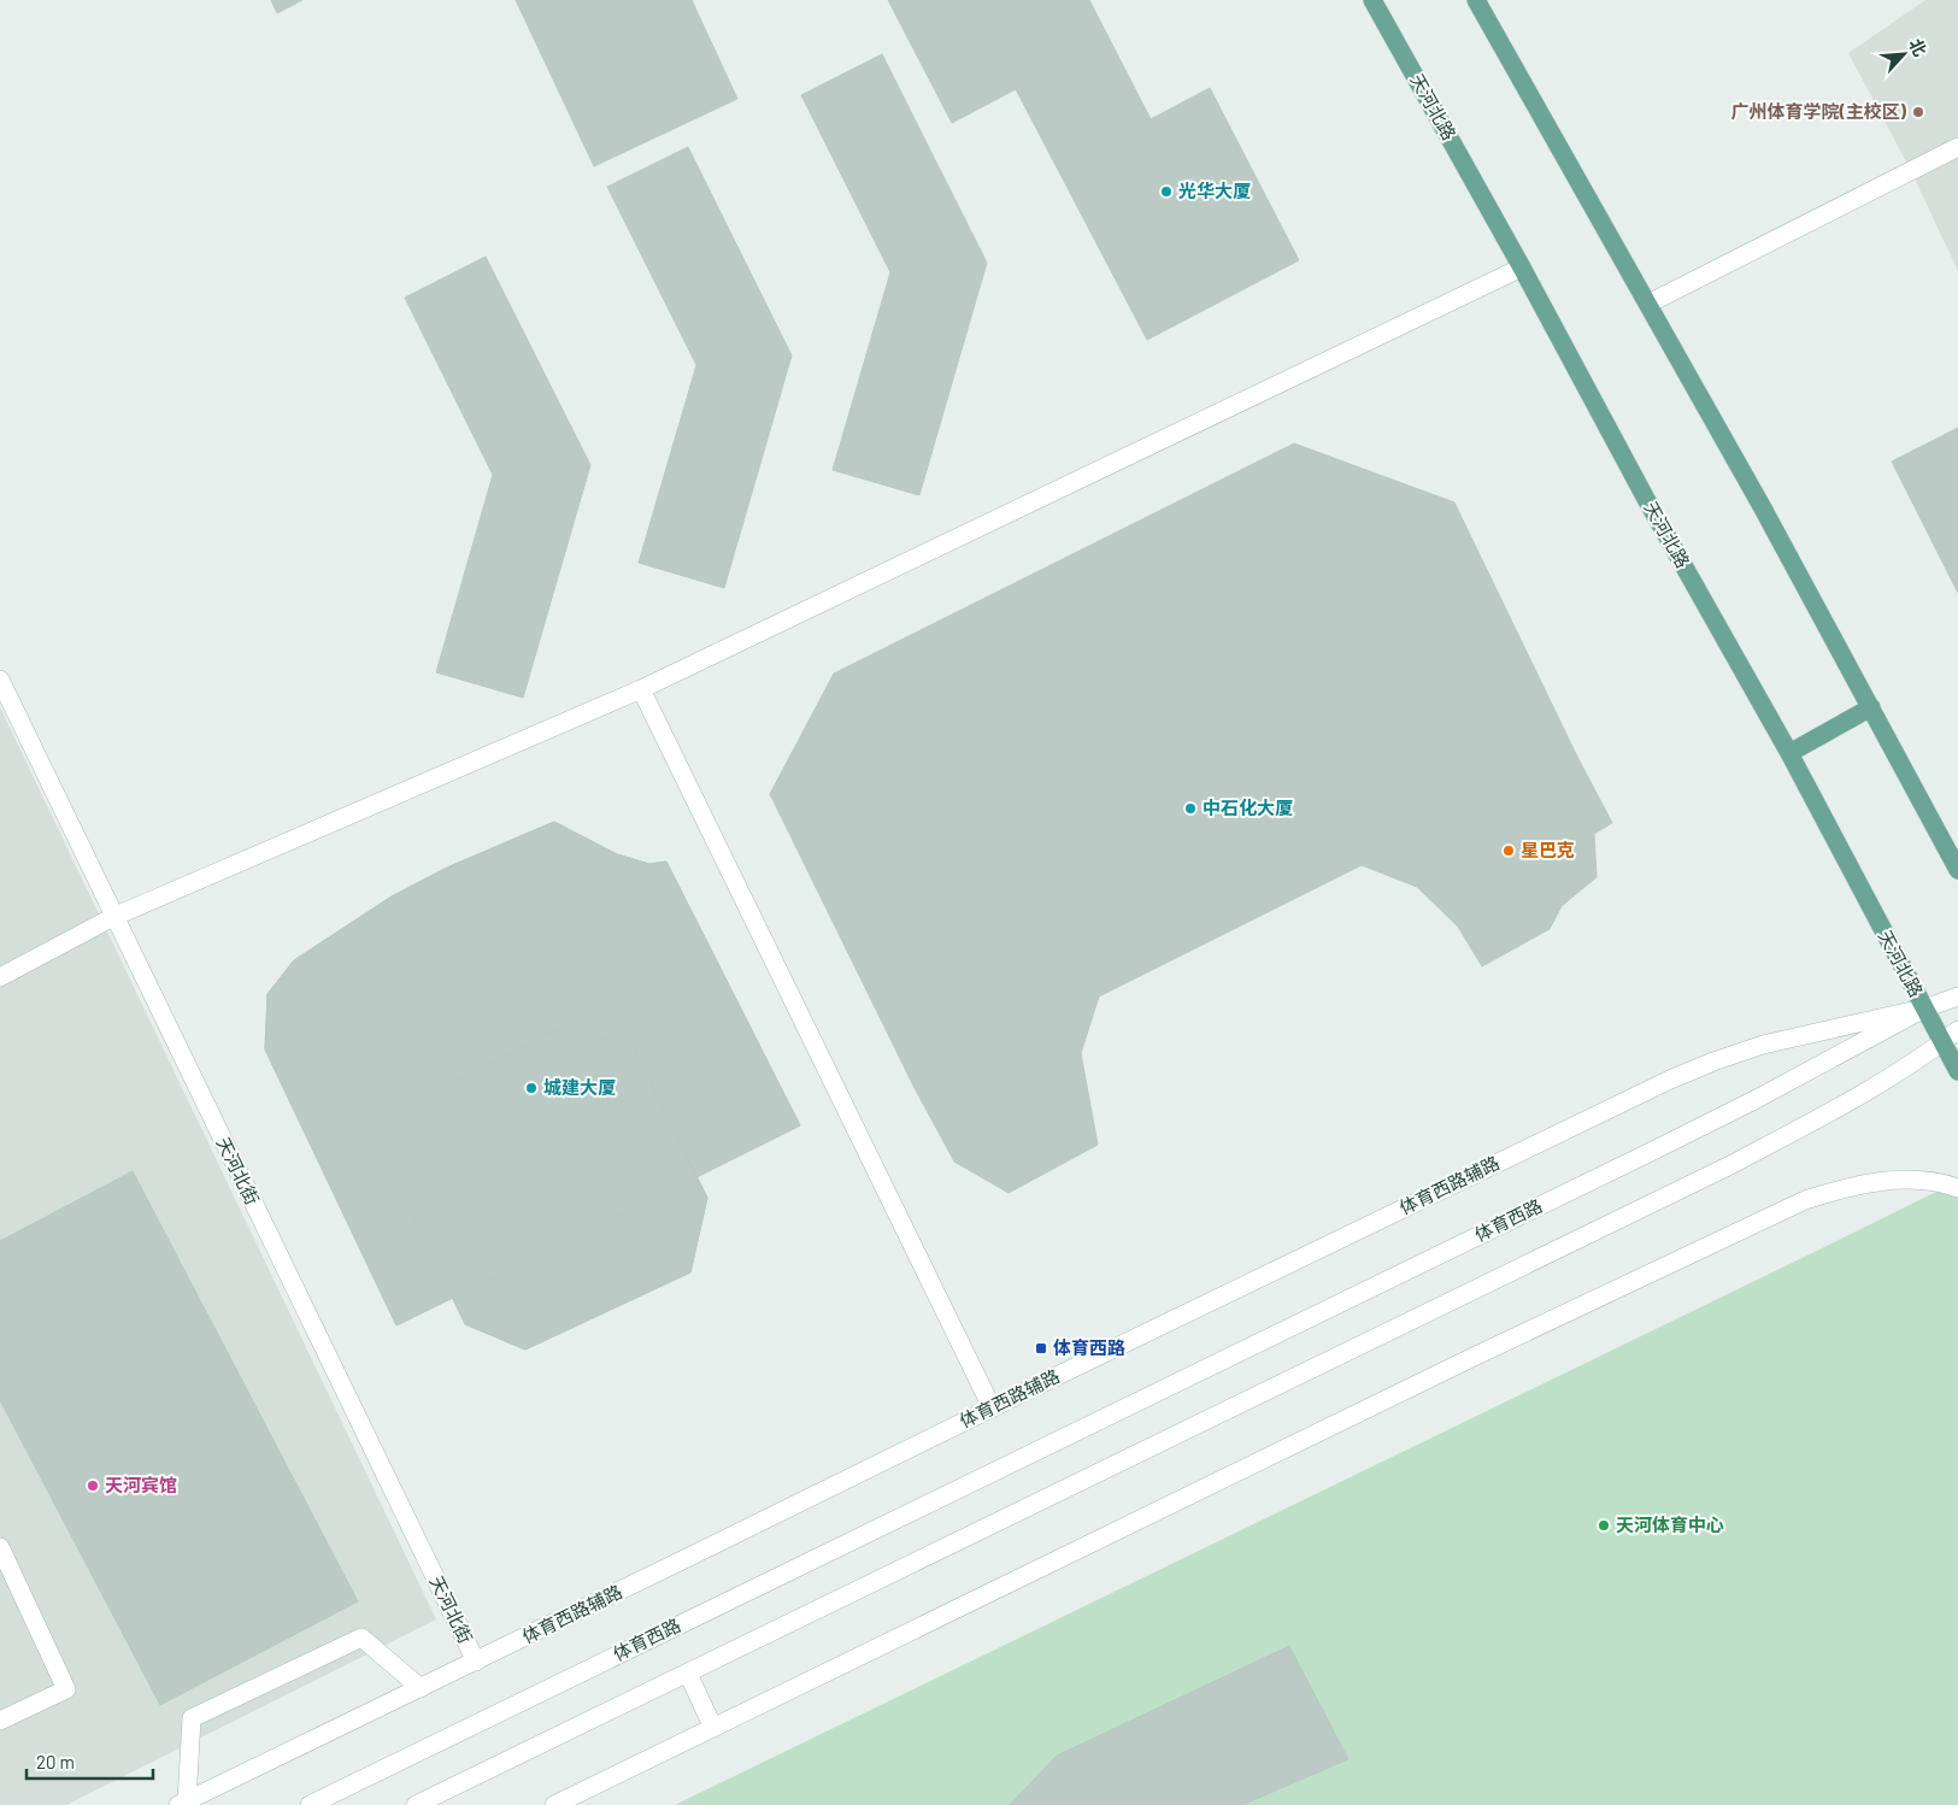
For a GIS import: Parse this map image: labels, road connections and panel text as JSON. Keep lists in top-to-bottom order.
{
  "streets": {
    "main road": ["天河北路"],
    "street": ["天河北街", "体育西路辅路", "体育西路"]
  },
  "crossings": [
    ["天河北路", "体育西路辅路"],
    ["天河北路", "体育西路"],
    ["天河北街", "体育西路辅路"],
    ["体育西路辅路", "体育西路"]
  ],
  "places": {
    "other": [
      "广州体育学院(主校区)",
      "光华大厦",
      "中石化大厦",
      "星巴克",
      "城建大厦",
      "天河宾馆",
      "天河体育中心"
    ],
    "transit": ["体育西路"]
  },
  "scale_bar": "20 m",
  "north": "top right"
}
